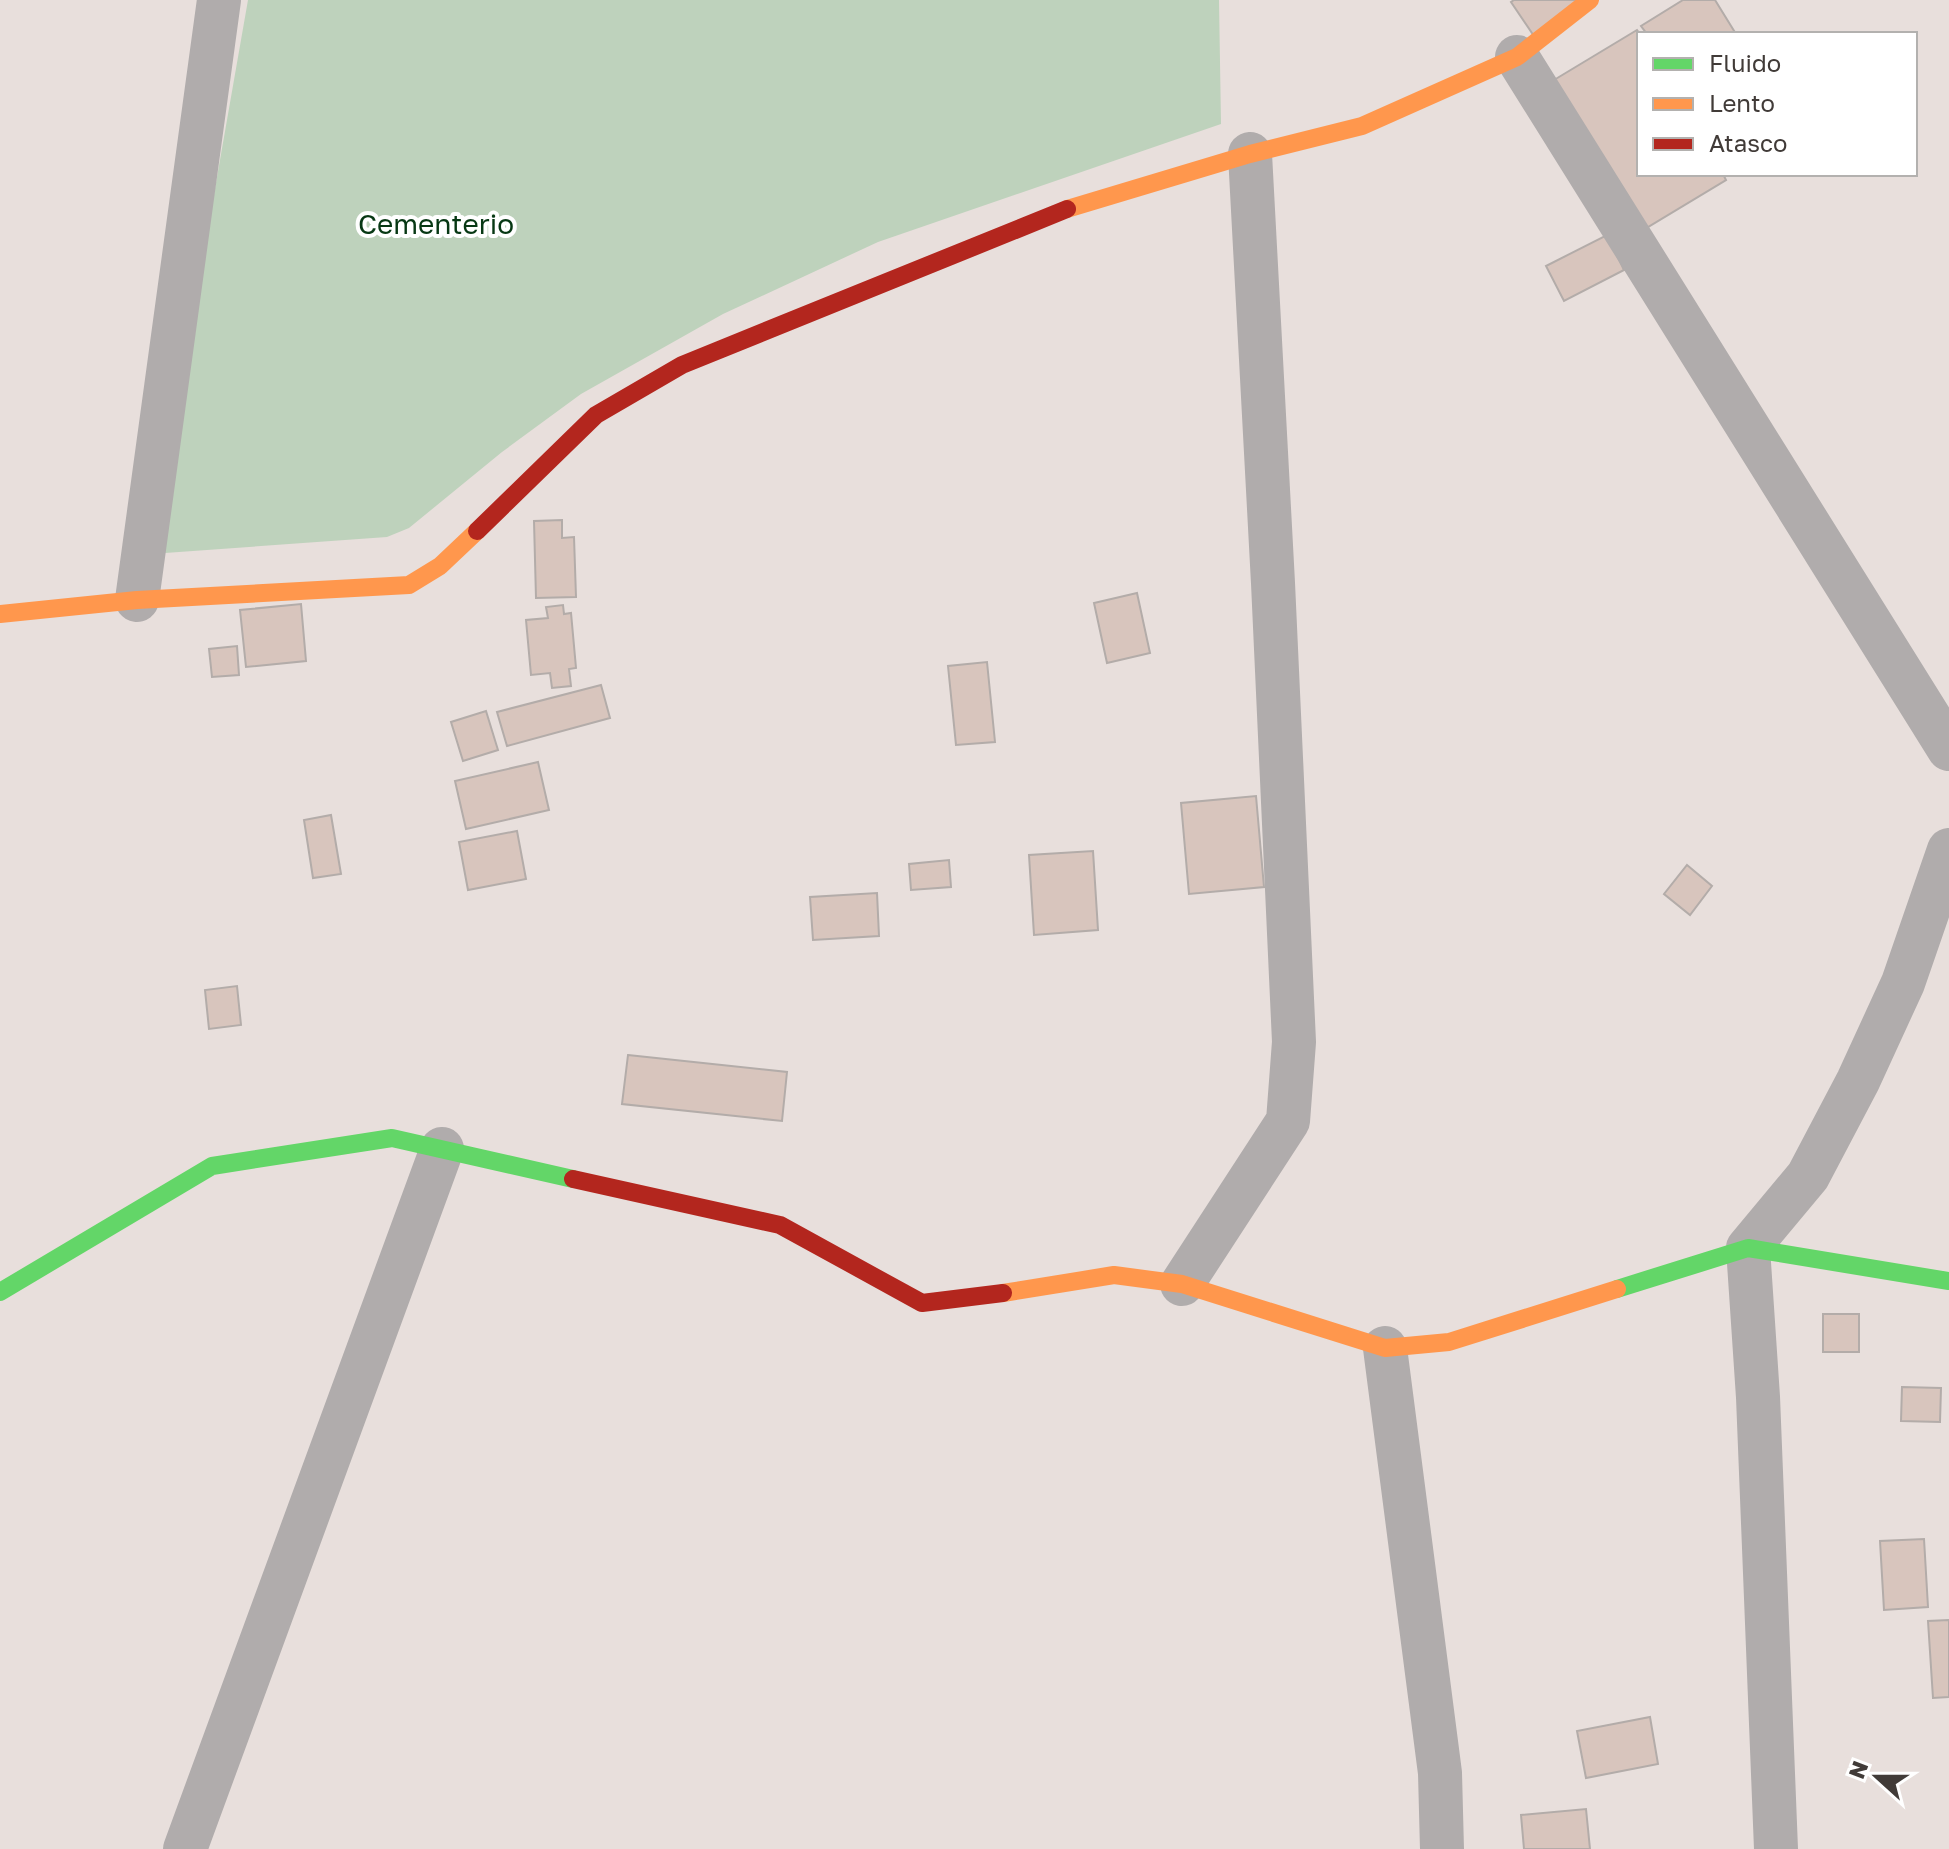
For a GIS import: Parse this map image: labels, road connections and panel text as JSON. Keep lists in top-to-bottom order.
{
  "parks": ["Cementerio"],
  "legend": ["Fluido", "Lento", "Atasco"],
  "north": "left"
}
